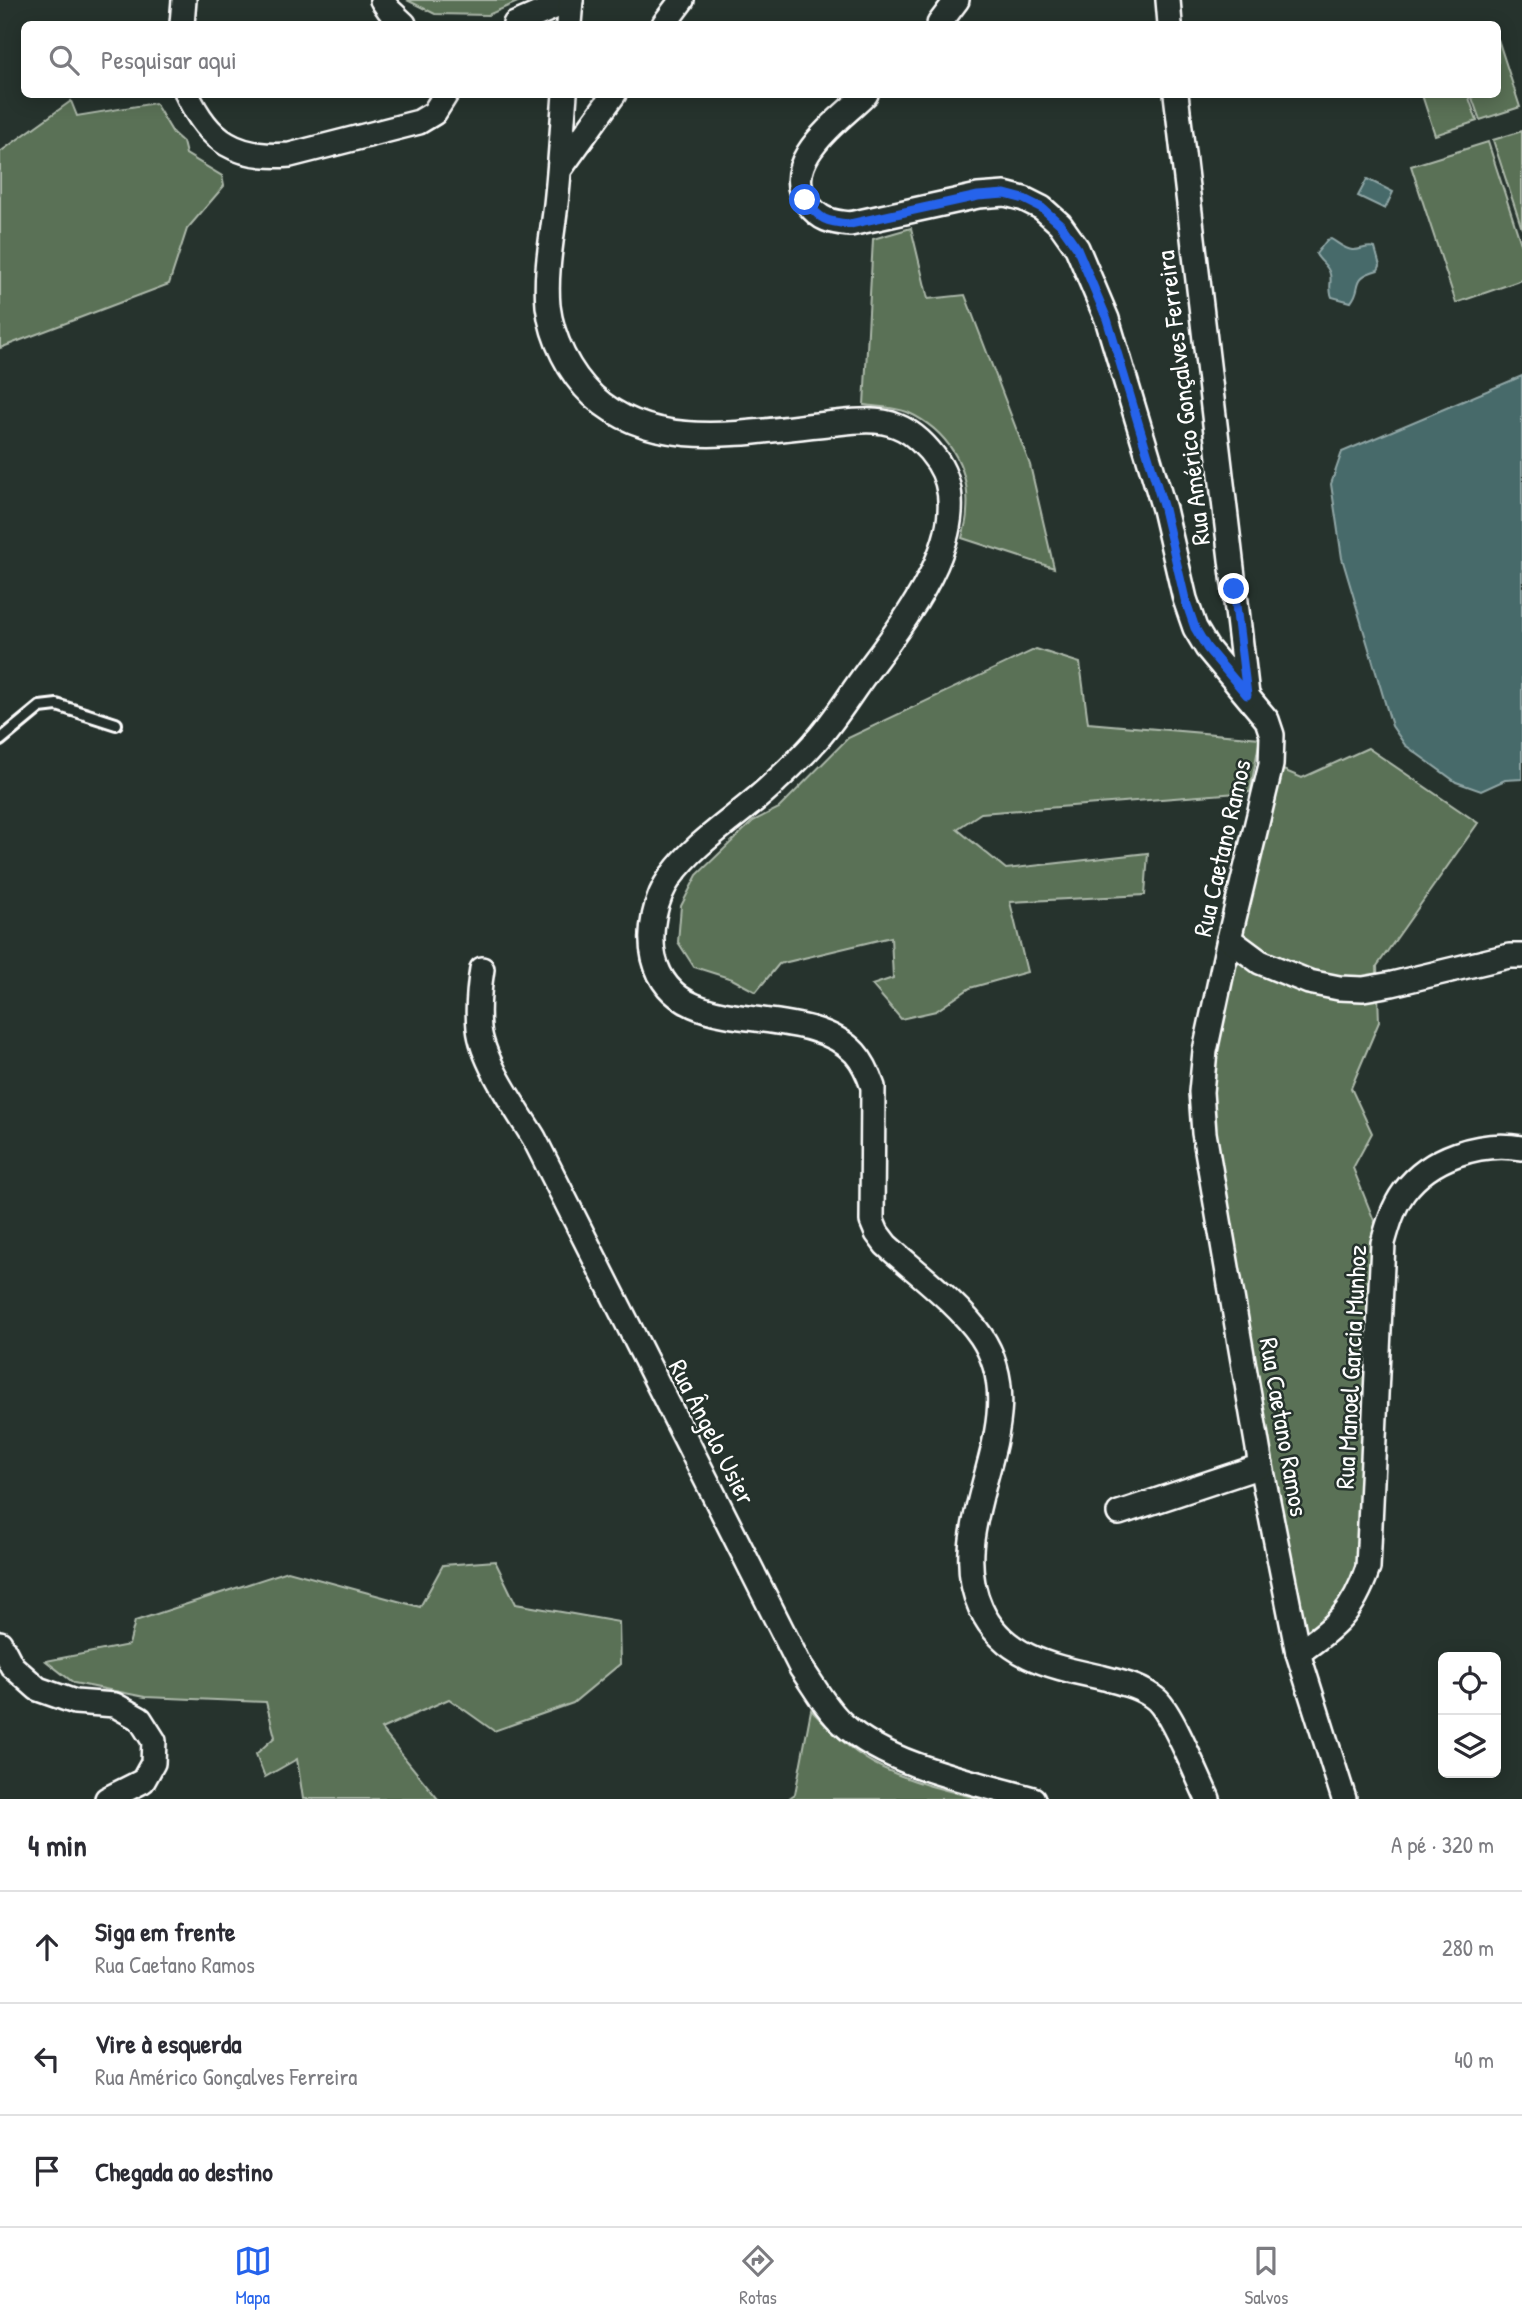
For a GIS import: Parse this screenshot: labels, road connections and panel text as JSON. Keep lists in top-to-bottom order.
{
  "streets": {
    "street": [
      "Rua Américo Gonçalves Ferreira",
      "Rua Caetano Ramos",
      "Rua Manoel Garcia Munhoz",
      "Rua Ângelo Usier"
    ]
  },
  "crossings": [
    ["Rua Américo Gonçalves Ferreira", "Rua Caetano Ramos"],
    ["Rua Caetano Ramos", "Rua Manoel Garcia Munhoz"]
  ],
  "page": {
    "search": "Pesquisar aqui",
    "heading": ["4 min", "A pé · 320 m"],
    "list": [
      ["Siga em frente", "Rua Caetano Ramos", "280 m"],
      ["Vire à esquerda", "Rua Américo Gonçalves Ferreira", "40 m"],
      "Chegada ao destino"
    ],
    "nav": ["Mapa", "Rotas", "Salvos"]
  }
}
